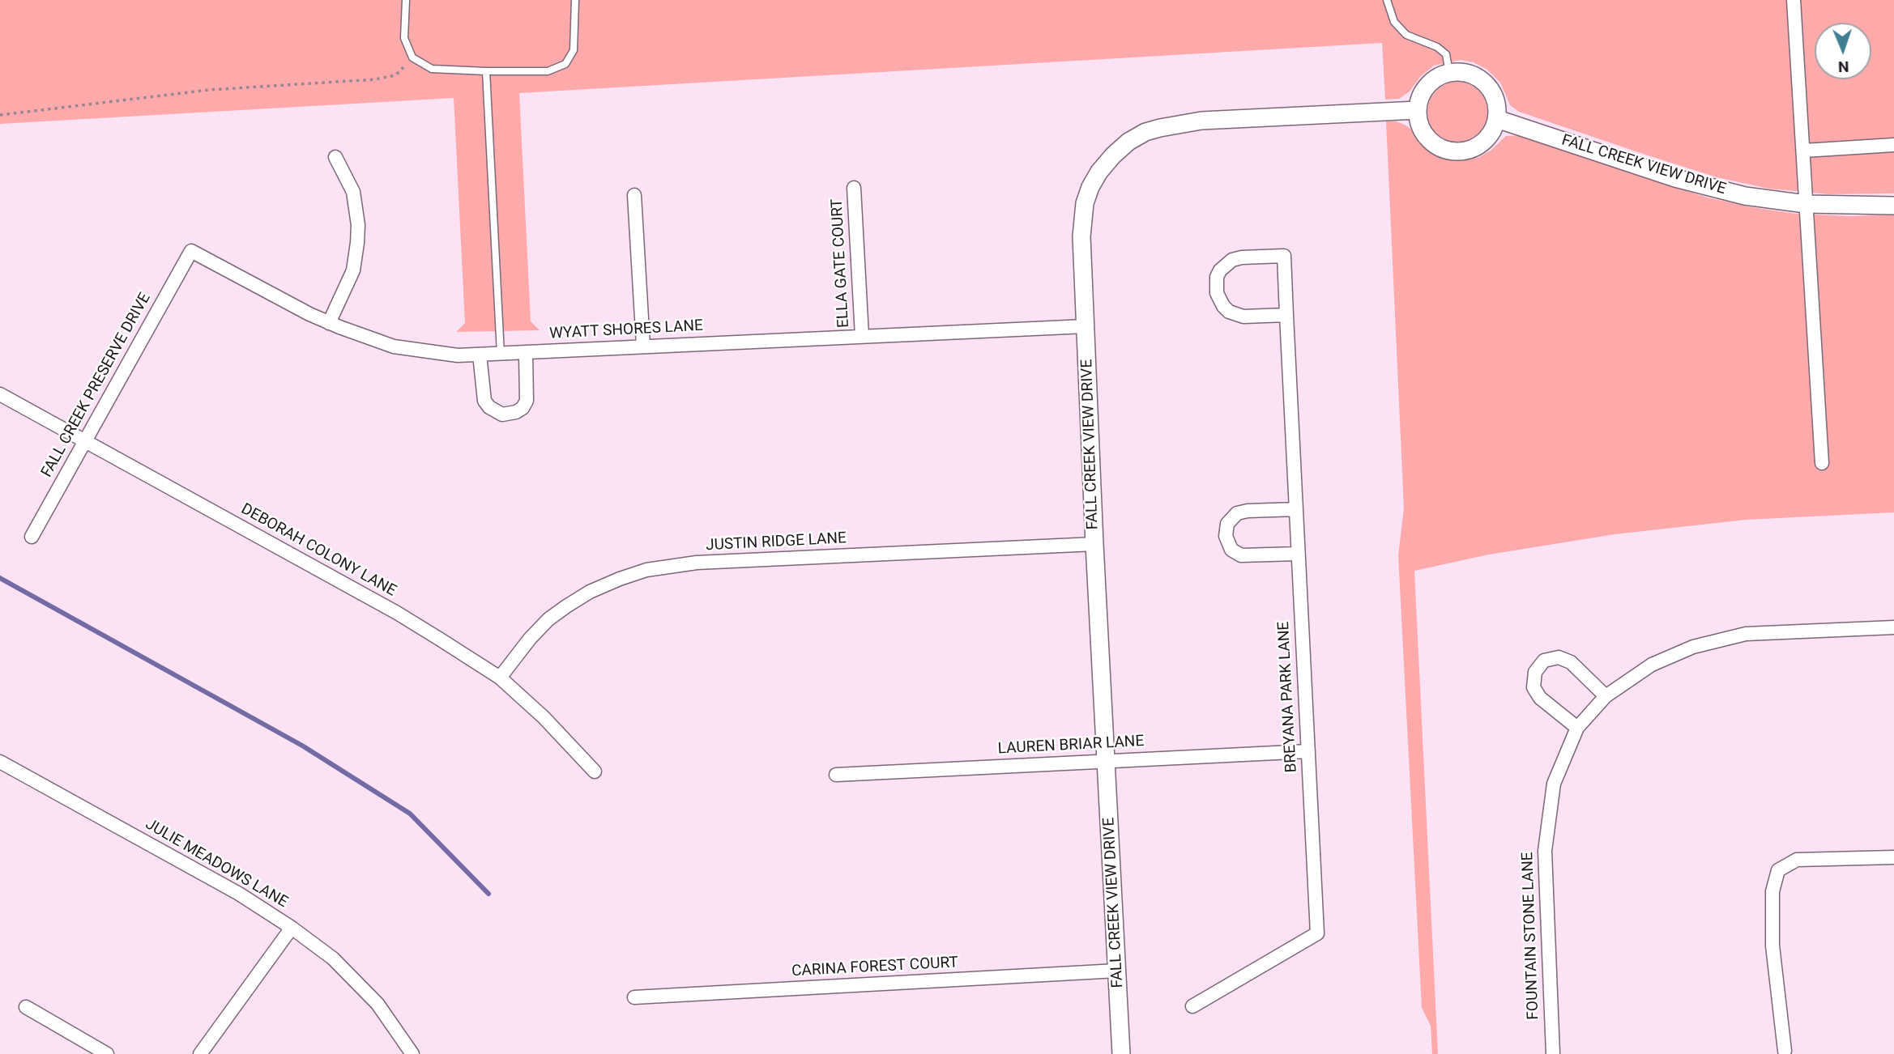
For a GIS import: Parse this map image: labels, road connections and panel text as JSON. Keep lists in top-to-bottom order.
{
  "streets": {
    "street": [
      "FALL CREEK VIEW DRIVE",
      "ELLA GATE COURT",
      "WYATT SHORES LANE",
      "FALL CREEK PRESERVE DRIVE",
      "JUSTIN RIDGE LANE",
      "DEBORAH COLONY LANE",
      "BREYANA PARK LANE",
      "LAUREN BRIAR LANE",
      "JULIE MEADOWS LANE",
      "FOUNTAIN STONE LANE",
      "CARINA FOREST COURT"
    ]
  },
  "crossings": [
    ["FALL CREEK VIEW DRIVE", "WYATT SHORES LANE"],
    ["FALL CREEK VIEW DRIVE", "JUSTIN RIDGE LANE"],
    ["FALL CREEK VIEW DRIVE", "LAUREN BRIAR LANE"],
    ["FALL CREEK VIEW DRIVE", "CARINA FOREST COURT"],
    ["ELLA GATE COURT", "WYATT SHORES LANE"],
    ["WYATT SHORES LANE", "FALL CREEK PRESERVE DRIVE"],
    ["FALL CREEK PRESERVE DRIVE", "DEBORAH COLONY LANE"],
    ["JUSTIN RIDGE LANE", "DEBORAH COLONY LANE"],
    ["BREYANA PARK LANE", "LAUREN BRIAR LANE"]
  ],
  "north": "bottom"
}
